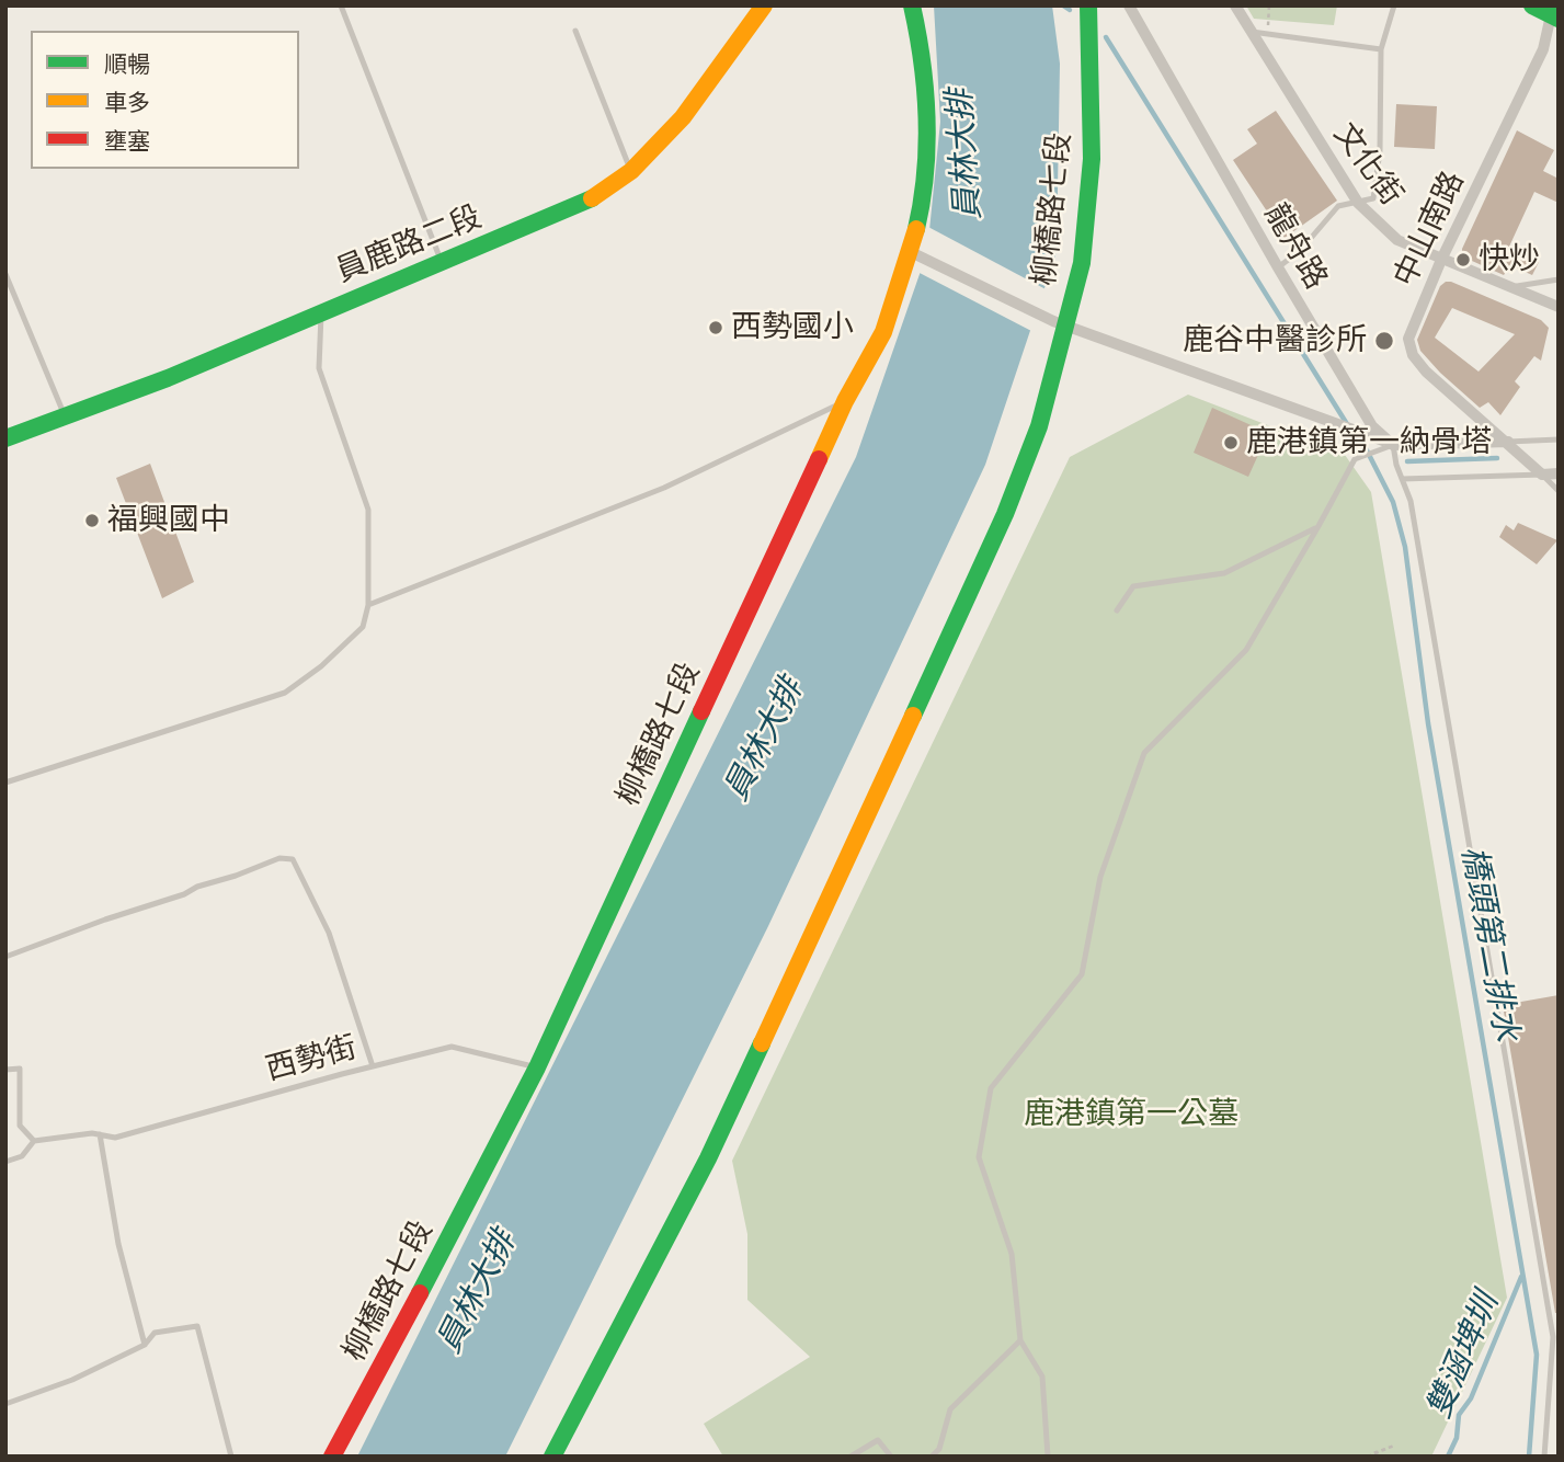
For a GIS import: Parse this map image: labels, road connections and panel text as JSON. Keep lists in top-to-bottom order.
{
  "streets": {
    "main road": ["柳橋路七段", "員鹿路二段"],
    "street": ["文化街", "中山南路", "龍舟路"],
    "lane": ["西勢街"]
  },
  "crossings": [
    ["文化街", "中山南路"],
    ["柳橋路七段", "西勢街"]
  ],
  "water": ["員林大排", "橋頭第二排水", "雙涵埤圳"],
  "parks": ["鹿港鎮第一公墓"],
  "places": [
    "快炒",
    "西勢國小",
    "鹿谷中醫診所",
    "鹿港鎮第一納骨塔",
    "福興國中"
  ],
  "legend": ["順暢", "車多", "壅塞"]
}
